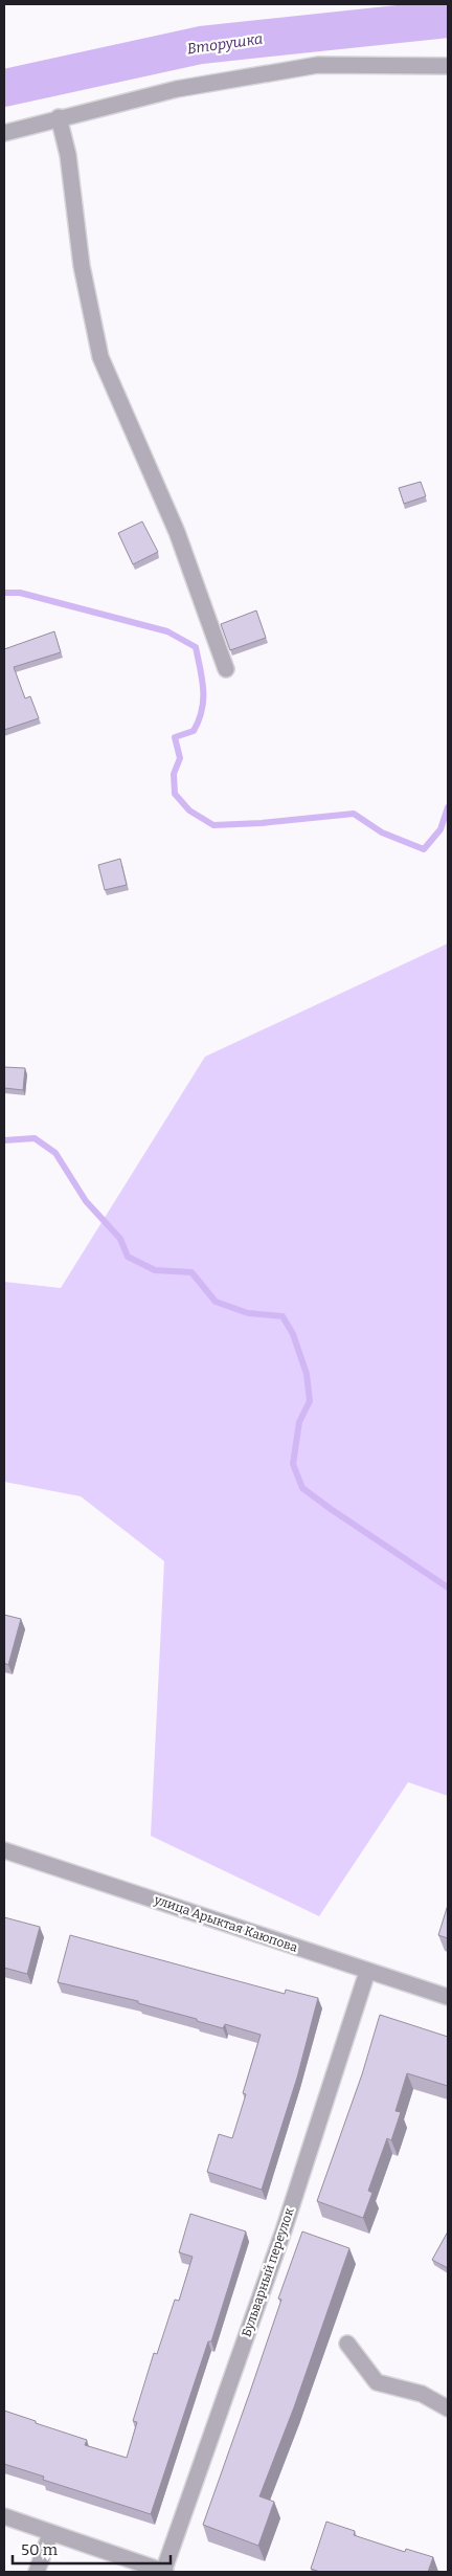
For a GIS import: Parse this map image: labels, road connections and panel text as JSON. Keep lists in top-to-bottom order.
{
  "streets": {
    "street": ["улица Арыктая Каюпова", "Бульварный переулок"]
  },
  "crossings": [
    ["улица Арыктая Каюпова", "Бульварный переулок"]
  ],
  "water": ["Вторушка"],
  "scale_bar": "50 m"
}
